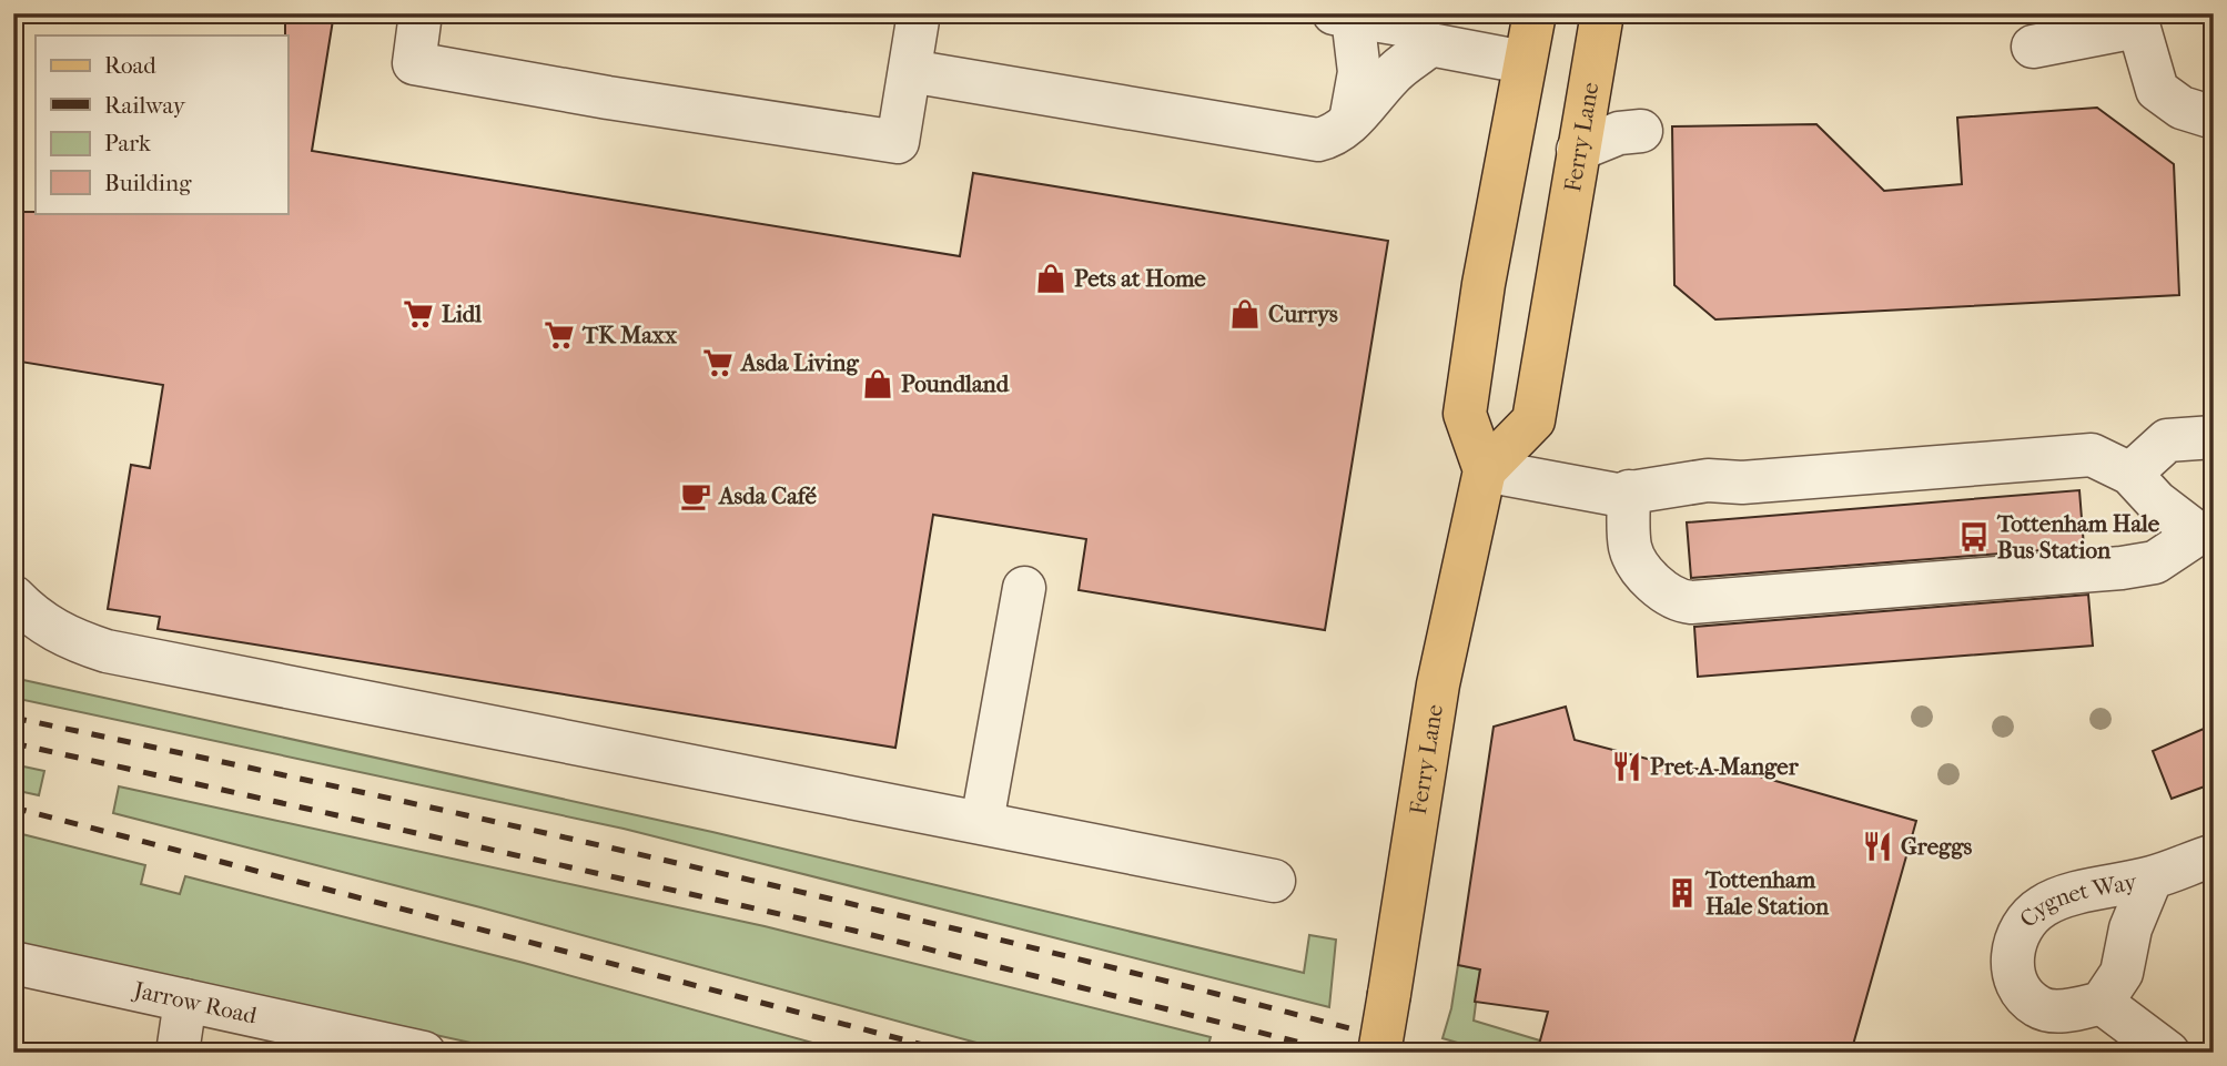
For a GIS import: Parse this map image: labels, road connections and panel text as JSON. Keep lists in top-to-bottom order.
{
  "streets": {
    "main road": ["Ferry Lane"],
    "street": ["Cygnet Way", "Jarrow Road"]
  },
  "places": {
    "shop": ["Pets at Home", "Currys", "Poundland"],
    "supermarket": ["Lidl", "TK Maxx", "Asda Living"],
    "cafe": ["Asda Café"],
    "bus stop": ["Tottenham Hale Bus Station"],
    "restaurant": ["Pret A Manger", "Greggs"],
    "building": ["Tottenham Hale Station"]
  },
  "legend": [
    "Road",
    "Railway",
    "Park",
    "Building"
  ]
}
